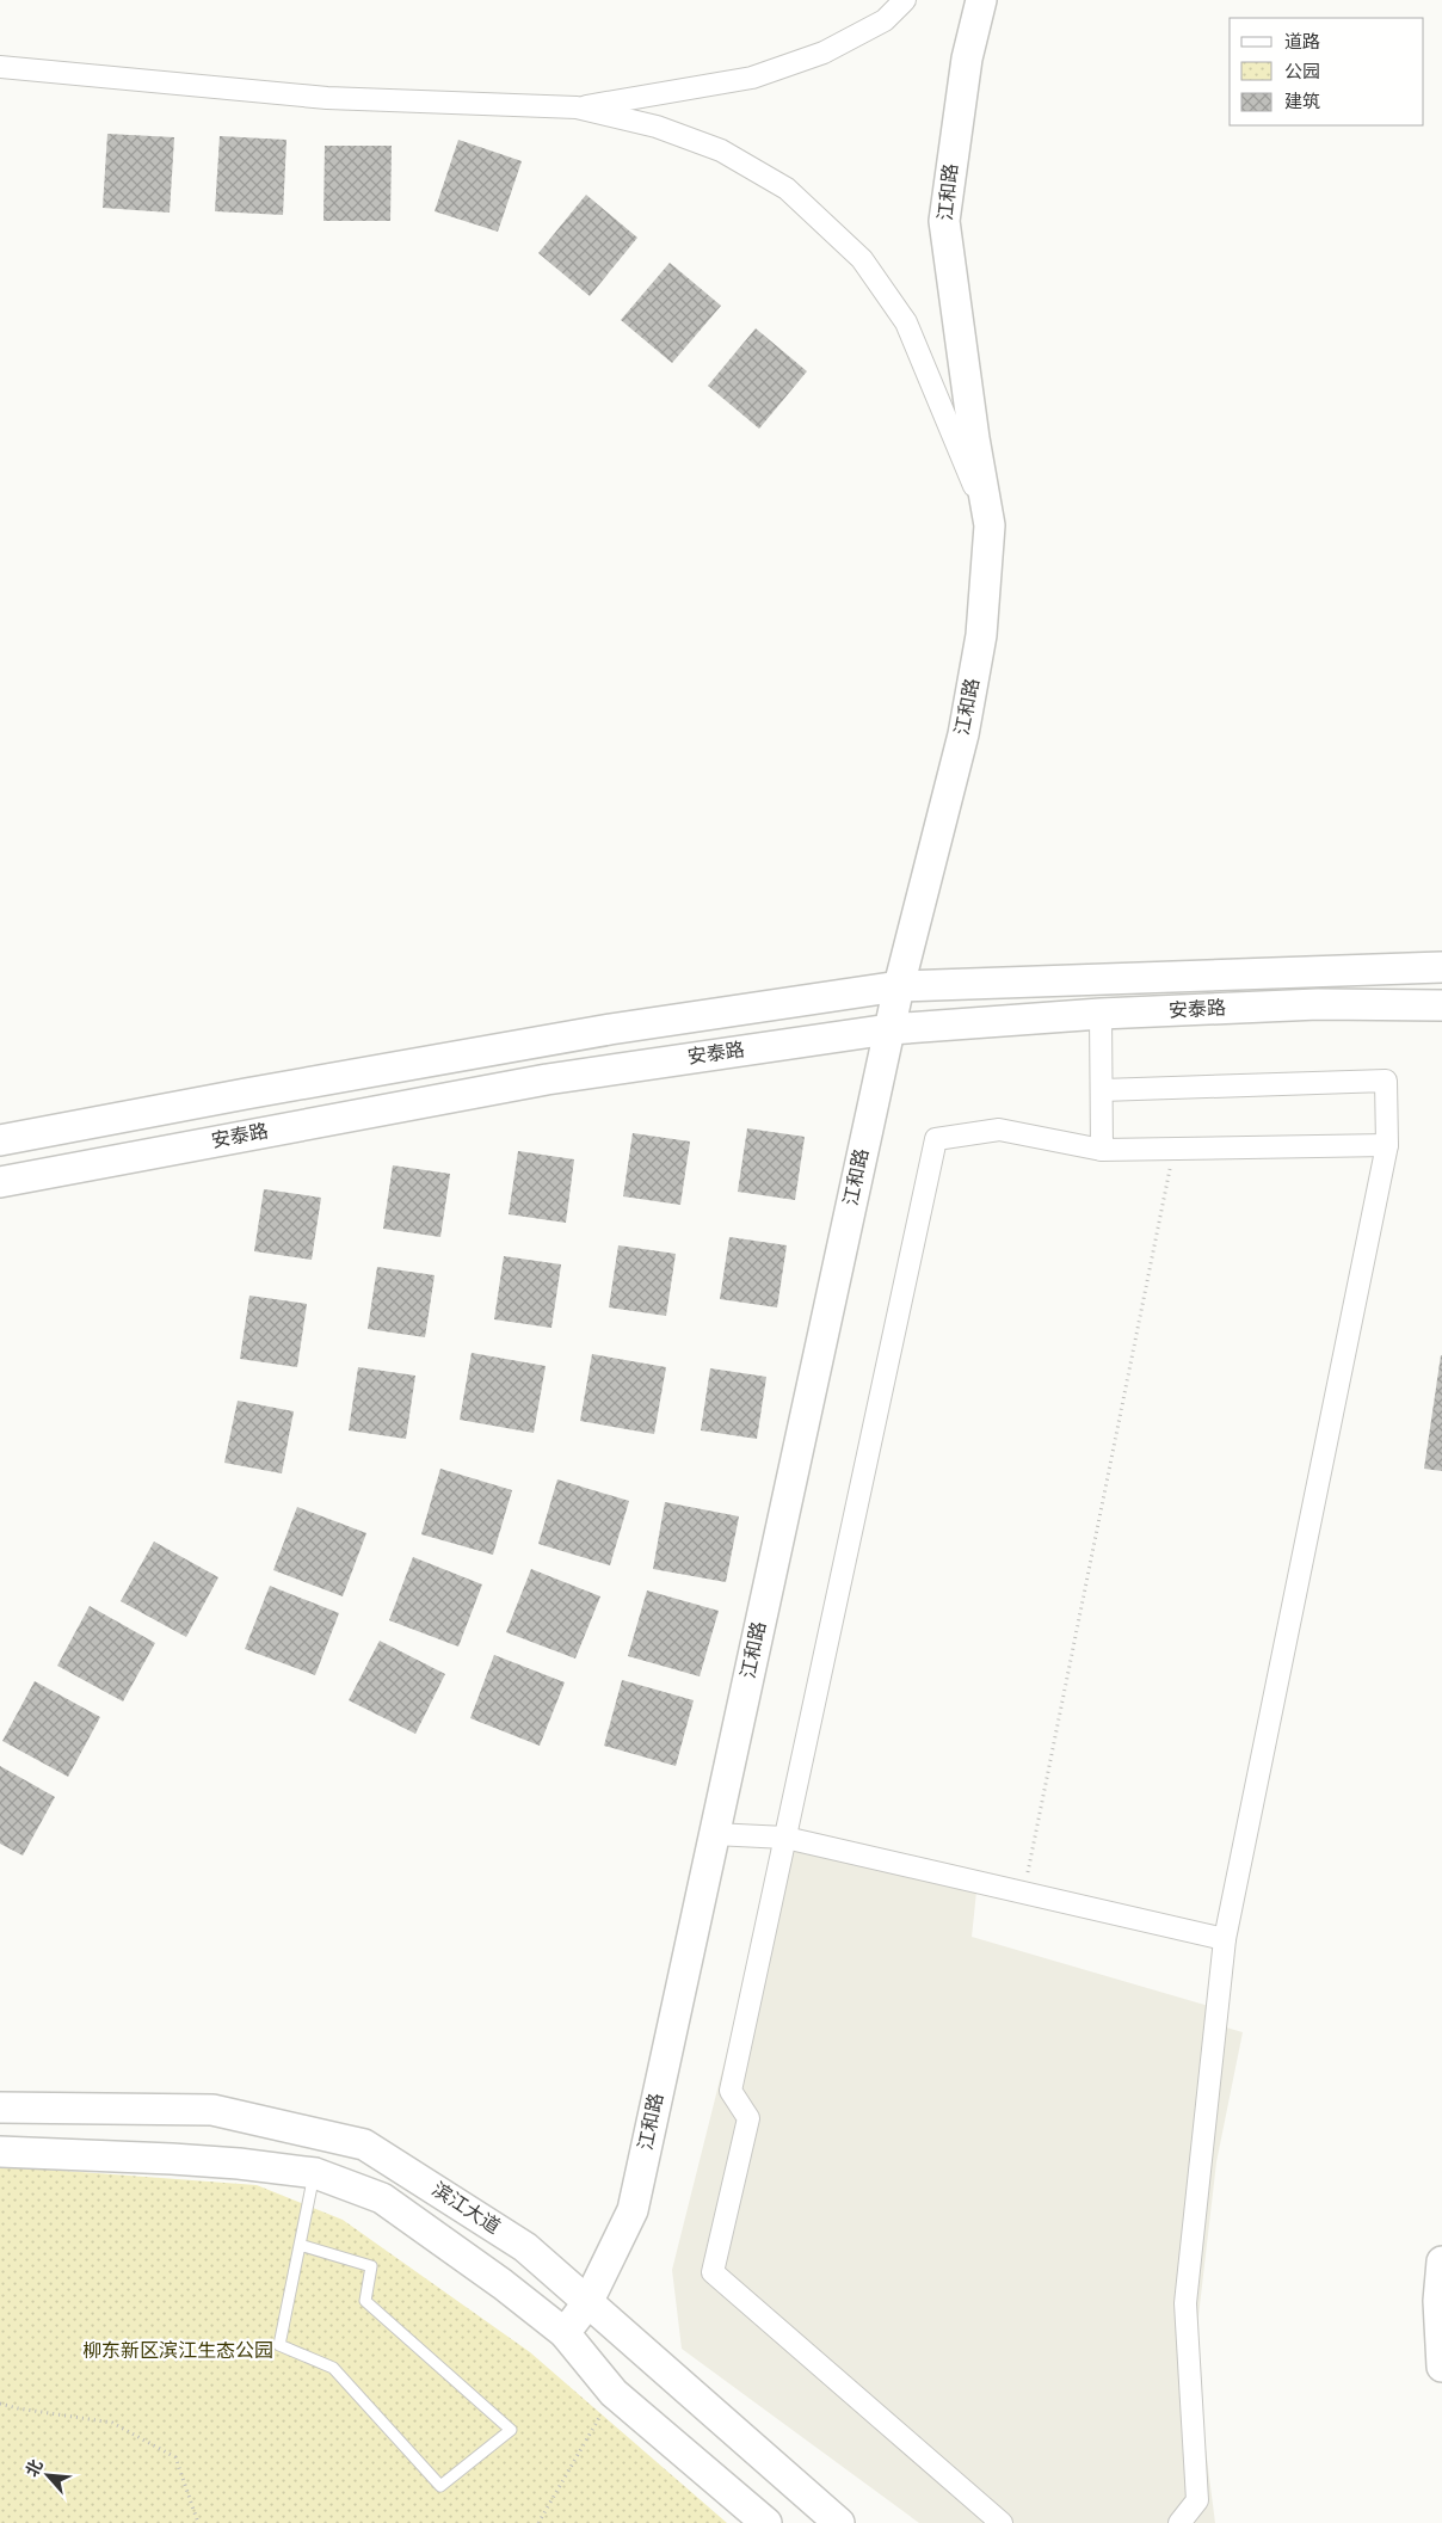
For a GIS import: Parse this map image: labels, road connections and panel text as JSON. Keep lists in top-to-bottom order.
{
  "streets": {
    "main road": ["江和路", "安泰路", "滨江大道"]
  },
  "crossings": [
    ["江和路", "安泰路"],
    ["江和路", "滨江大道"]
  ],
  "parks": ["柳东新区滨江生态公园"],
  "legend": ["道路", "公园", "建筑"],
  "north": "top left"
}
